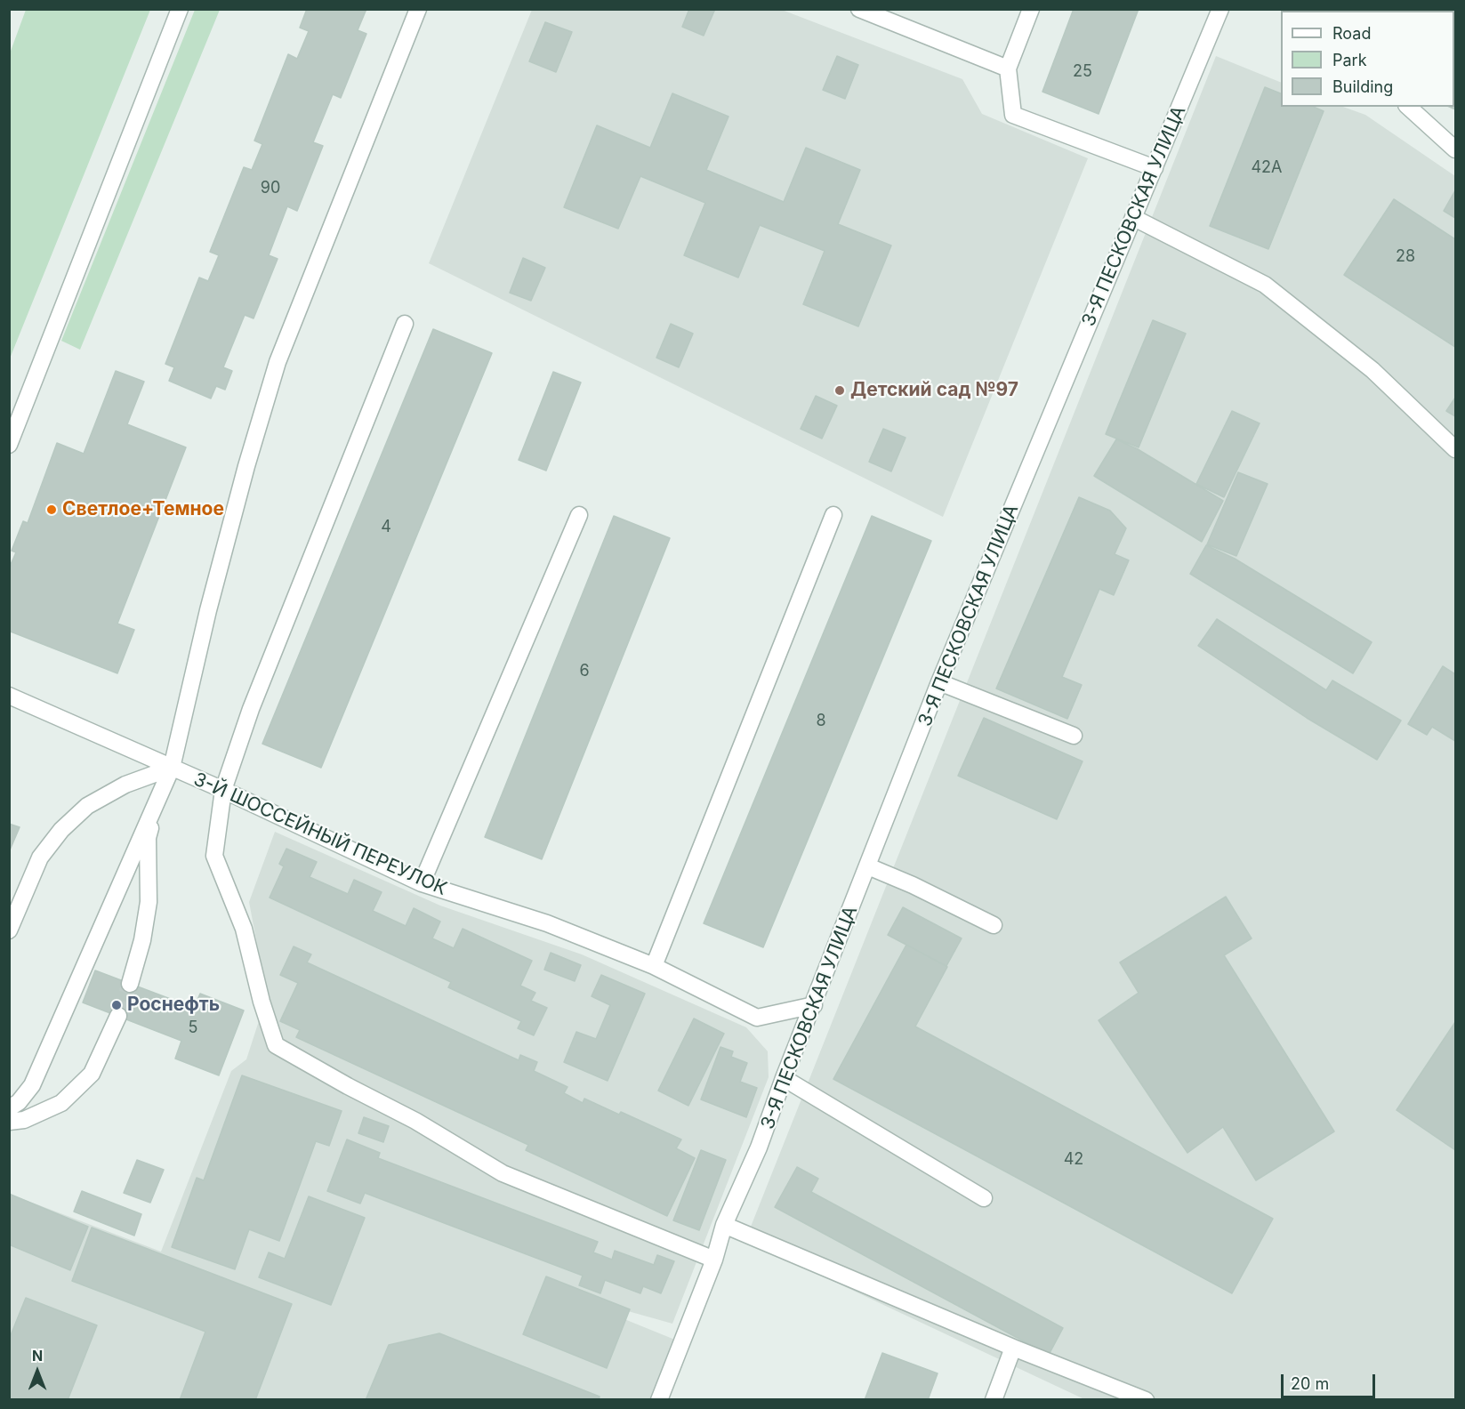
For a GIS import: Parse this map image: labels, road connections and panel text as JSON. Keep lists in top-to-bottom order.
{
  "streets": {
    "street": ["3-Я ПЕСКОВСКАЯ УЛИЦА", "3-Й ШОССЕЙНЫЙ ПЕРЕУЛОК"]
  },
  "crossings": [
    ["3-Я ПЕСКОВСКАЯ УЛИЦА", "3-Й ШОССЕЙНЫЙ ПЕРЕУЛОК"]
  ],
  "places": ["Детский сад №97", "Светлое+Темное", "Роснефть"],
  "house_numbers": [
    "25",
    "42А",
    "90",
    "28",
    "4",
    "6",
    "8",
    "5",
    "42"
  ],
  "legend": ["Road", "Park", "Building"],
  "scale_bar": "20 m",
  "north": "top"
}
